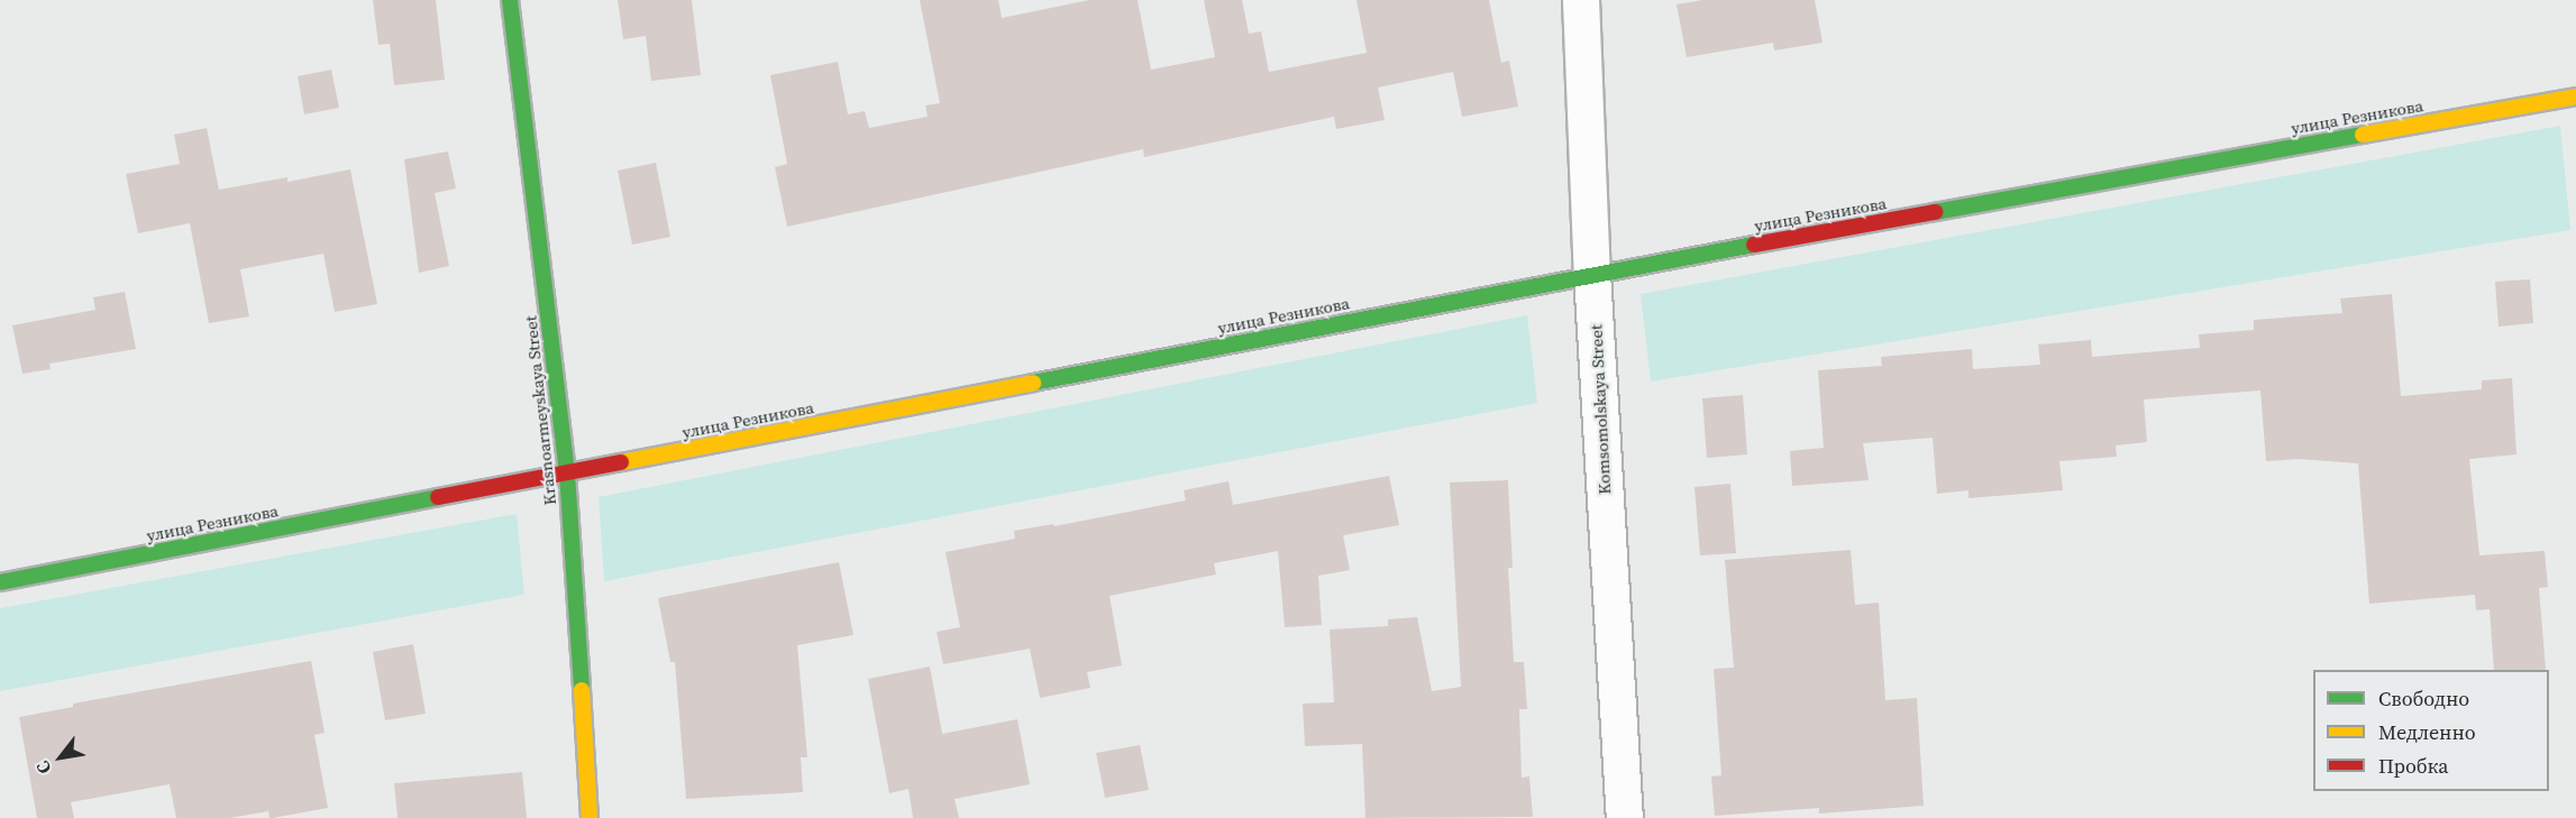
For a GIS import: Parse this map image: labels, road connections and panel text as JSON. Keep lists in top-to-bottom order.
{
  "streets": {
    "street": ["улица Резникова", "Komsomolskaya Street", "Krasnoarmeyskaya Street"]
  },
  "crossings": [
    ["улица Резникова", "Komsomolskaya Street"],
    ["улица Резникова", "Krasnoarmeyskaya Street"]
  ],
  "legend": ["Свободно", "Медленно", "Пробка"],
  "north": "bottom left"
}
